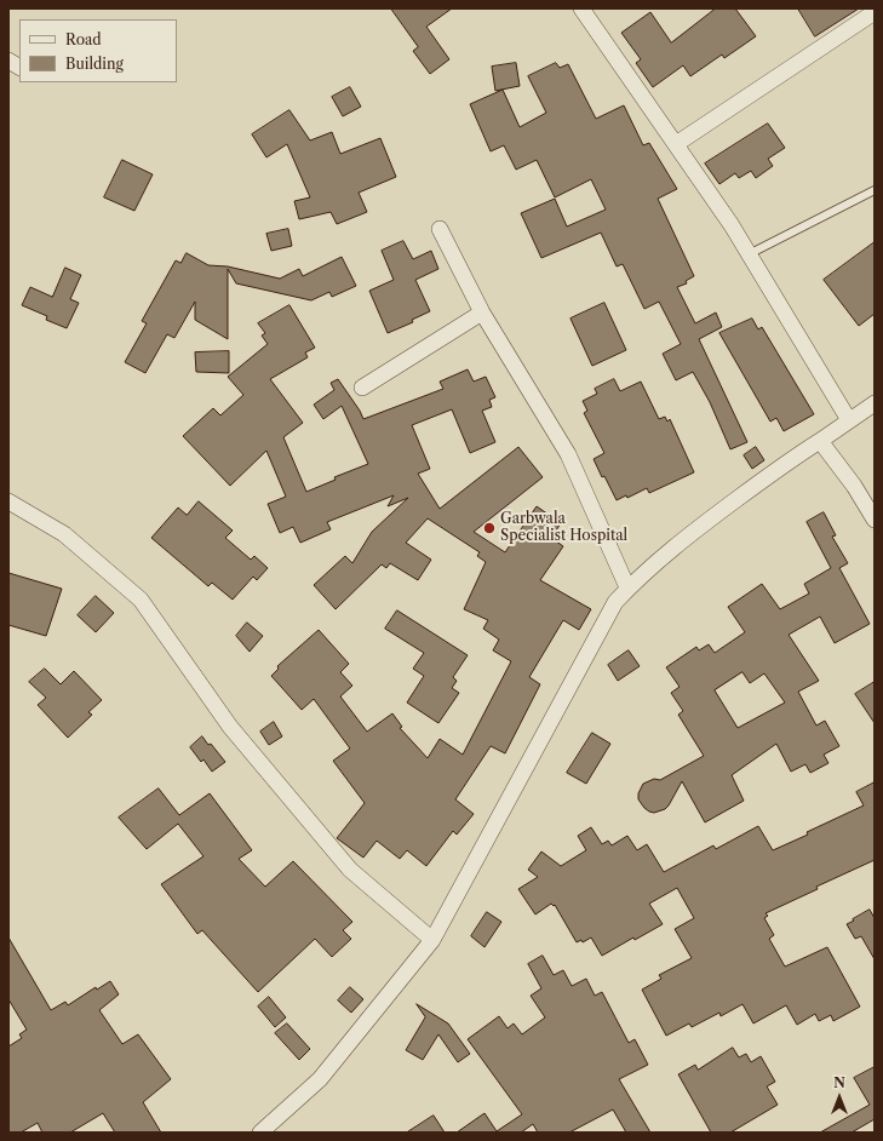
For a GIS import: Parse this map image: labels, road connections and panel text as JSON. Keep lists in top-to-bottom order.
{
  "places": ["Garbwala Specialist Hospital"],
  "legend": ["Road", "Building"],
  "north": "top"
}
